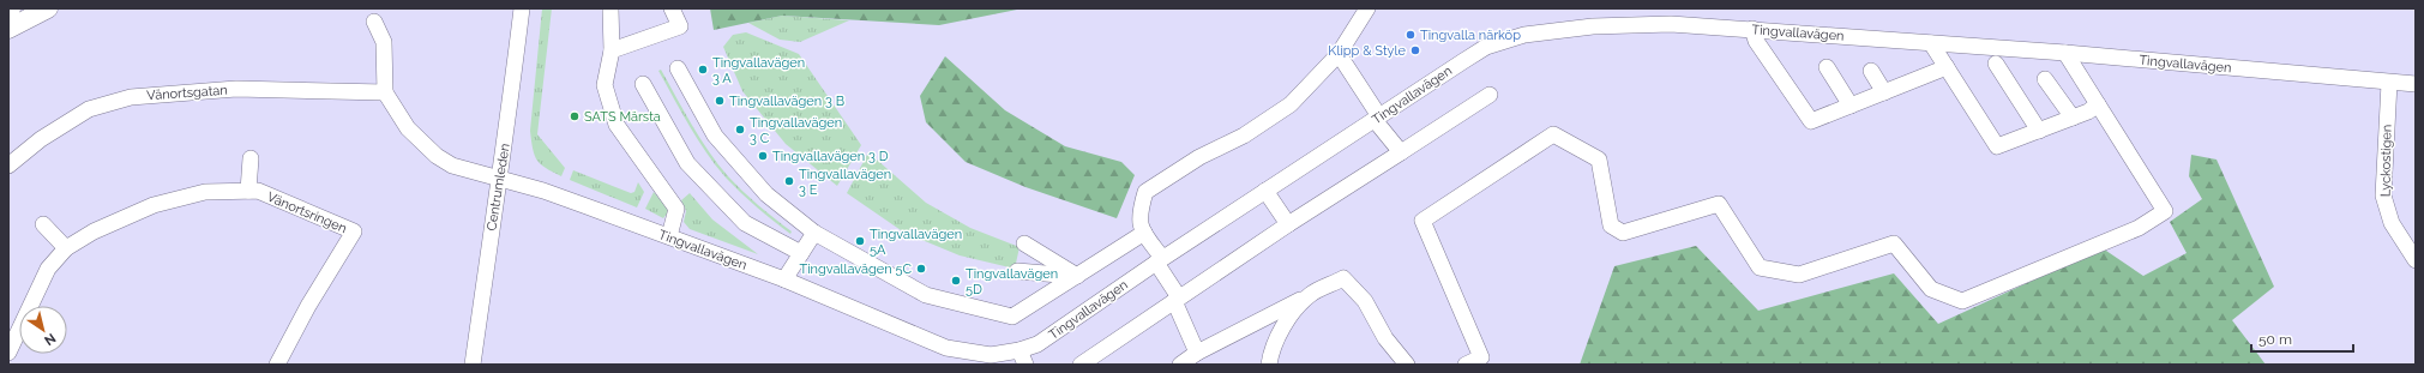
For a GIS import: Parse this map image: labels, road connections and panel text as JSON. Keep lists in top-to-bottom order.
{
  "streets": {
    "street": [
      "Tingvallavägen",
      "Vänortsgatan",
      "Lyckostigen",
      "Centrumleden",
      "Vänortsringen"
    ]
  },
  "crossings": [
    ["Tingvallavägen", "Vänortsgatan"],
    ["Tingvallavägen", "Lyckostigen"],
    ["Tingvallavägen", "Centrumleden"]
  ],
  "places": [
    "Tingvalla närköp",
    "Klipp & Style",
    "Tingvallavägen 3 A",
    "Tingvallavägen 3 B",
    "SATS Märsta",
    "Tingvallavägen 3 C",
    "Tingvallavägen 3 D",
    "Tingvallavägen 3 E",
    "Tingvallavägen 5A",
    "Tingvallavägen 5C",
    "Tingvallavägen 5D"
  ],
  "scale_bar": "50 m",
  "north": "bottom right"
}
